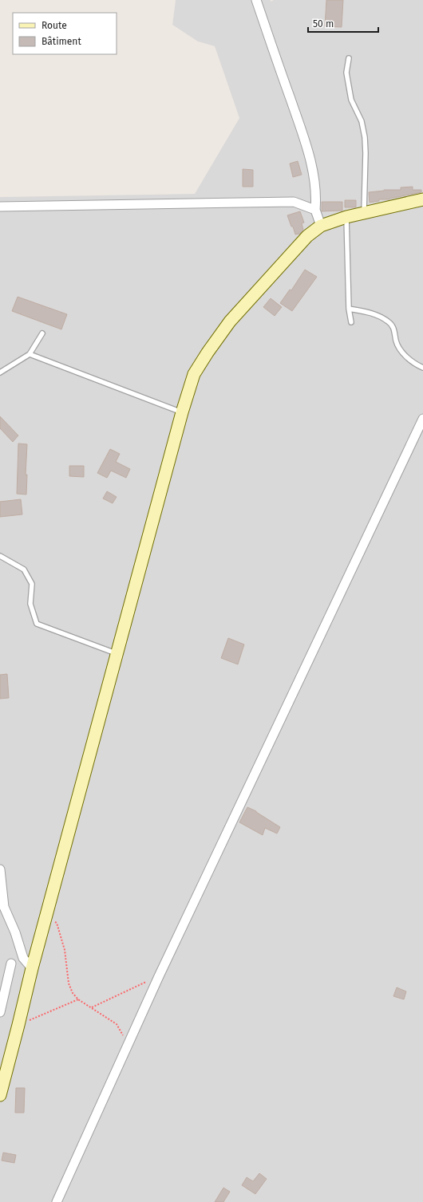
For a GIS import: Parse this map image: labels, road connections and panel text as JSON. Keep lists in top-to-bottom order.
{
  "legend": ["Route", "Bâtiment"],
  "scale_bar": "50 m"
}
